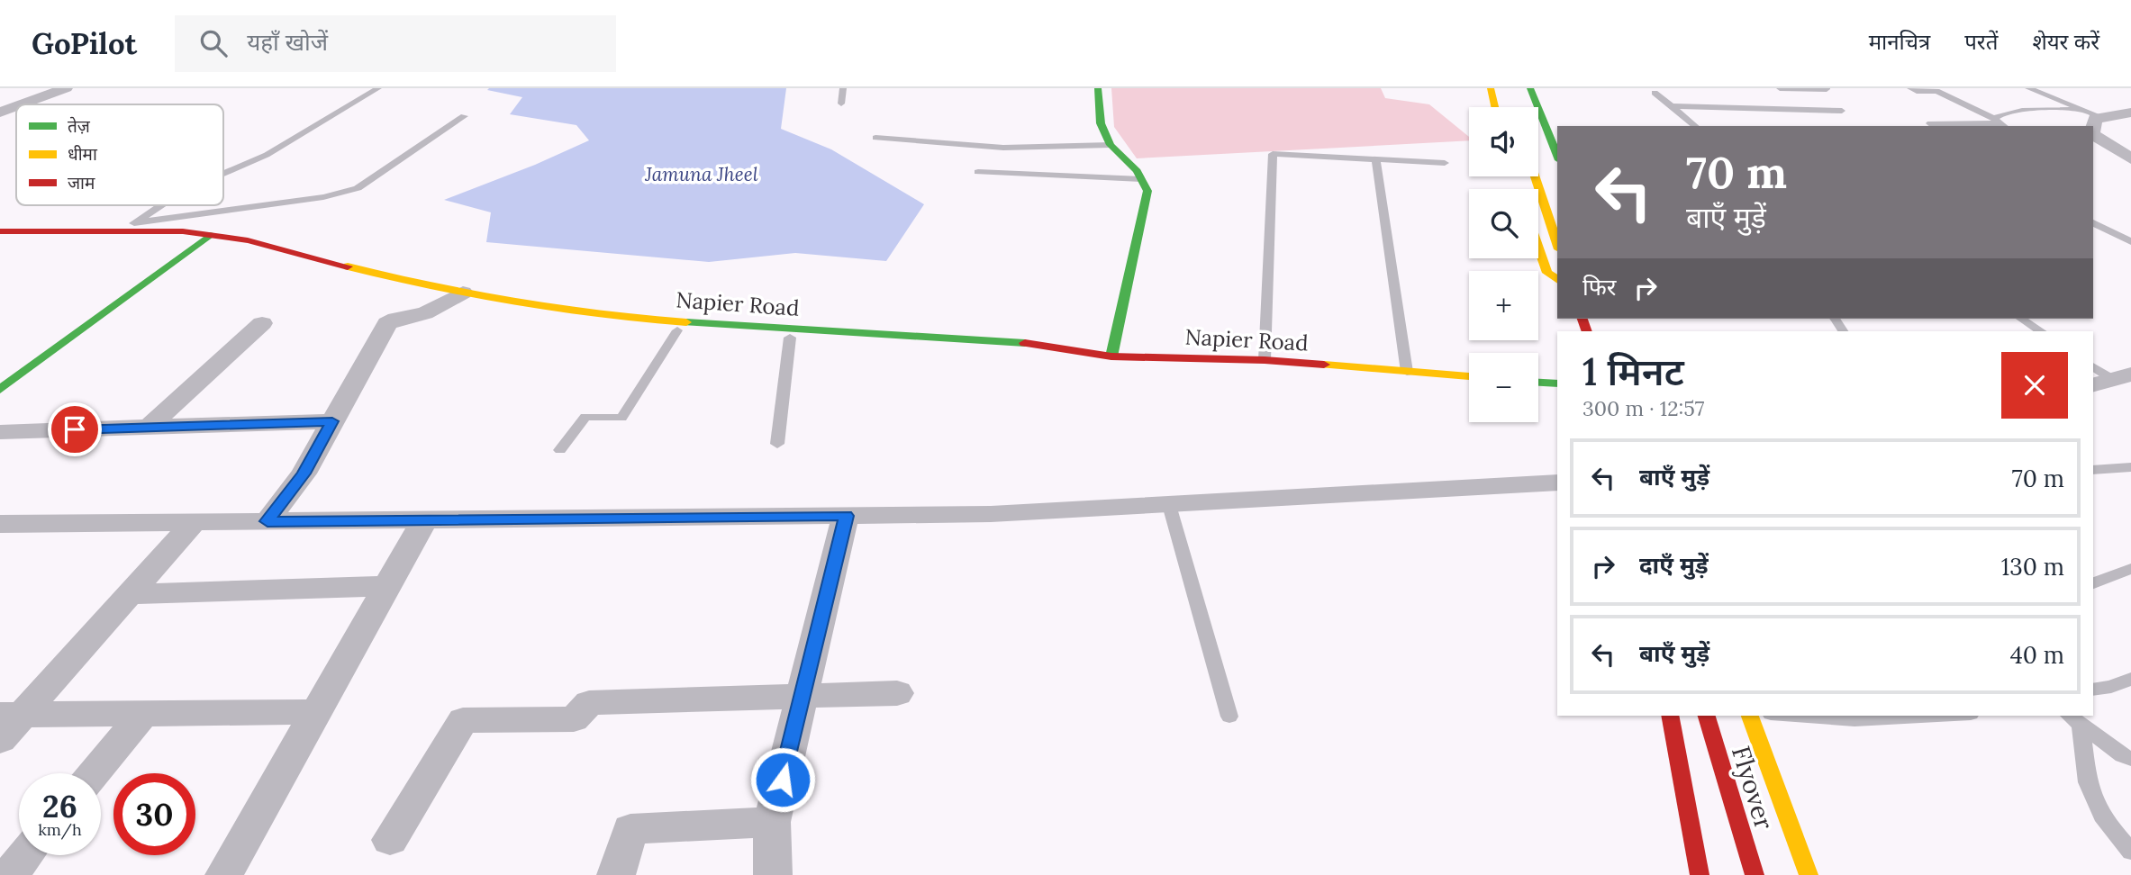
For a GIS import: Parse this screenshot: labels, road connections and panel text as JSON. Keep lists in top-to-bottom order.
{
  "streets": {
    "main road": ["Napier Road", "Flyover"]
  },
  "water": ["Jamuna Jheel"],
  "legend": ["तेज़", "धीमा", "जाम"],
  "page": {
    "header": "GoPilot",
    "search": "यहाँ खोजें",
    "nav": ["मानचित्र", "परतें", "शेयर करें"],
    "map_buttons": ["+", "−"],
    "turn": ["70 m", "बाएँ मुड़ें"],
    "then": "फिर",
    "heading": ["1 मिनट", "300 m · 12:57"],
    "list": [
      {
        "name": "बाएँ मुड़ें",
        "value": "70 m"
      },
      {
        "name": "दाएँ मुड़ें",
        "value": "130 m"
      },
      {
        "name": "बाएँ मुड़ें",
        "value": "40 m"
      }
    ],
    "speed": "26 km/h",
    "limit": "30"
  }
}
